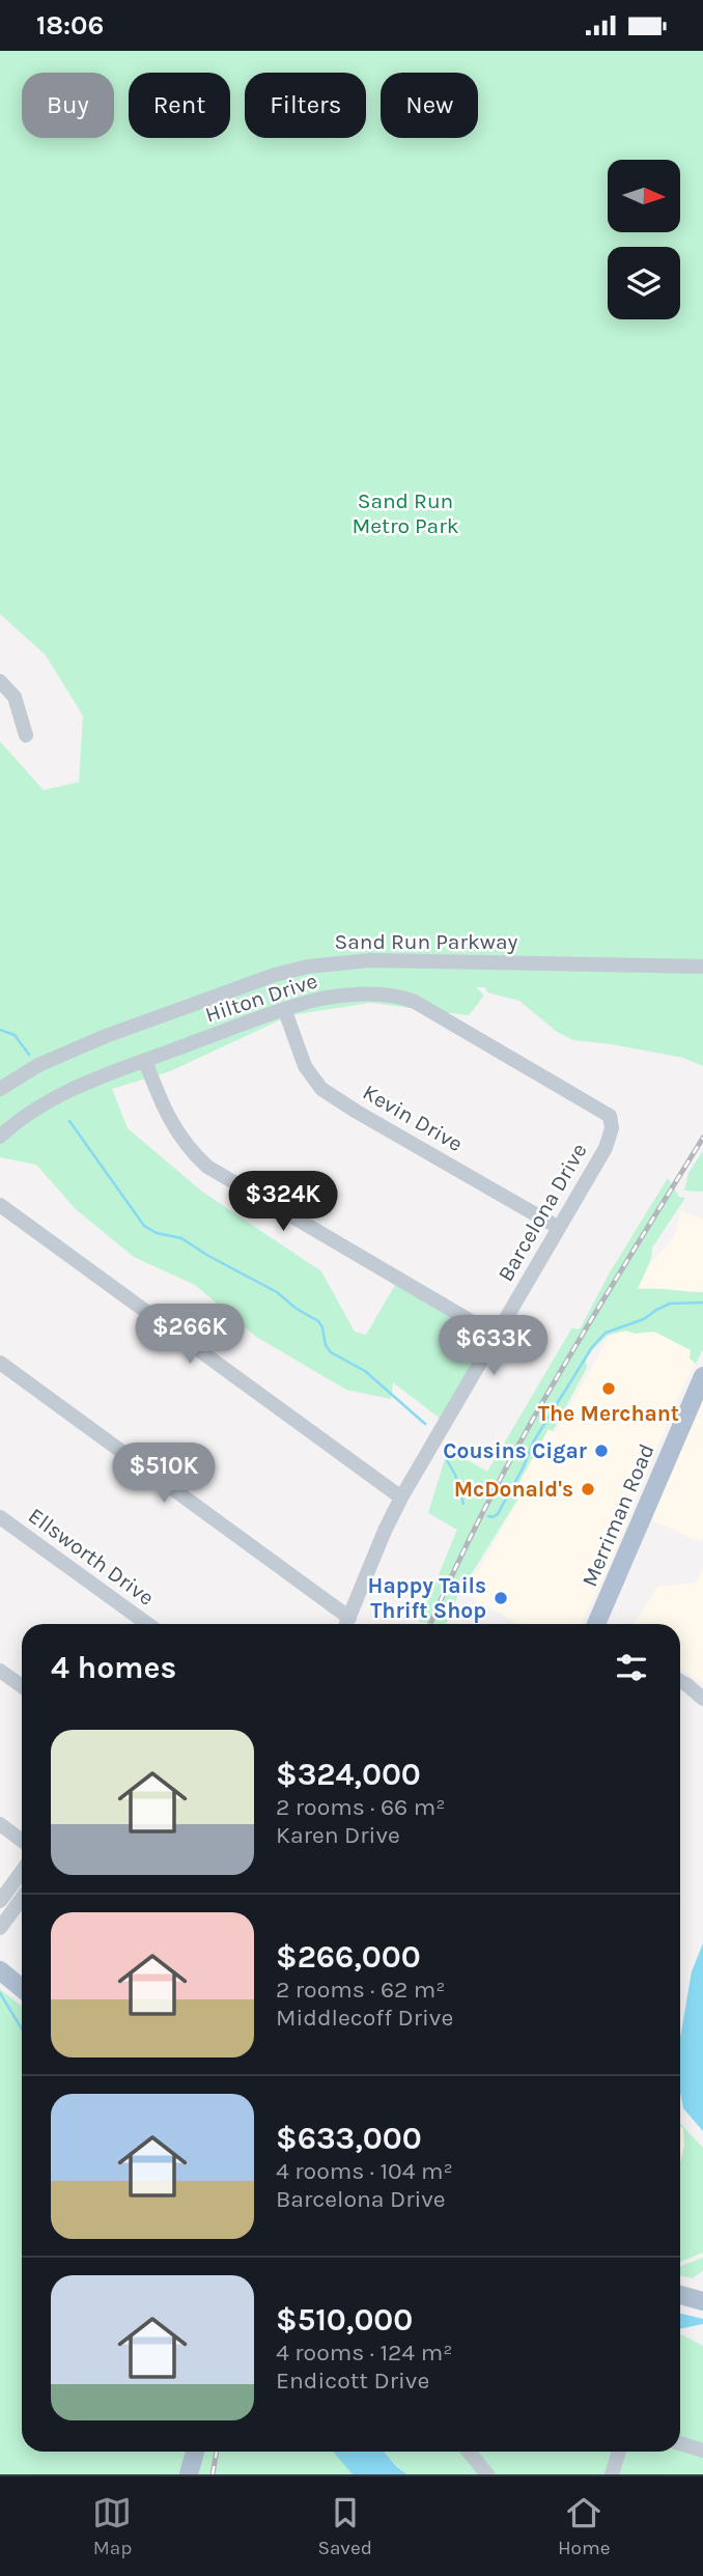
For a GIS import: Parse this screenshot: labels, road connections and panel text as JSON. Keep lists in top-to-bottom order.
{
  "streets": {
    "main road": ["Merriman Road"],
    "street": [
      "Sand Run Parkway",
      "Hilton Drive",
      "Kevin Drive",
      "Barcelona Drive",
      "Ellsworth Drive"
    ]
  },
  "crossings": [
    ["Hilton Drive", "Kevin Drive"],
    ["Hilton Drive", "Barcelona Drive"],
    ["Kevin Drive", "Barcelona Drive"]
  ],
  "parks": ["Sand Run Metro Park"],
  "places": [
    "The Merchant",
    "Cousins Cigar",
    "McDonald's",
    "Happy Tails Thrift Shop"
  ],
  "north": "right",
  "page": {
    "status": "18:06",
    "chip": [
      "Buy",
      "Rent",
      "Filters",
      "New"
    ],
    "price": [
      "$324K",
      "$266K",
      "$633K",
      "$510K"
    ],
    "heading": "4 homes",
    "list": [
      {
        "name": "$324,000",
        "note": "2 rooms · 66 m² · Karen Drive"
      },
      {
        "name": "$266,000",
        "note": "2 rooms · 62 m² · Middlecoff Drive"
      },
      {
        "name": "$633,000",
        "note": "4 rooms · 104 m² · Barcelona Drive"
      },
      {
        "name": "$510,000",
        "note": "4 rooms · 124 m² · Endicott Drive"
      }
    ],
    "tabs": ["Map", "Saved", "Home"]
  }
}
